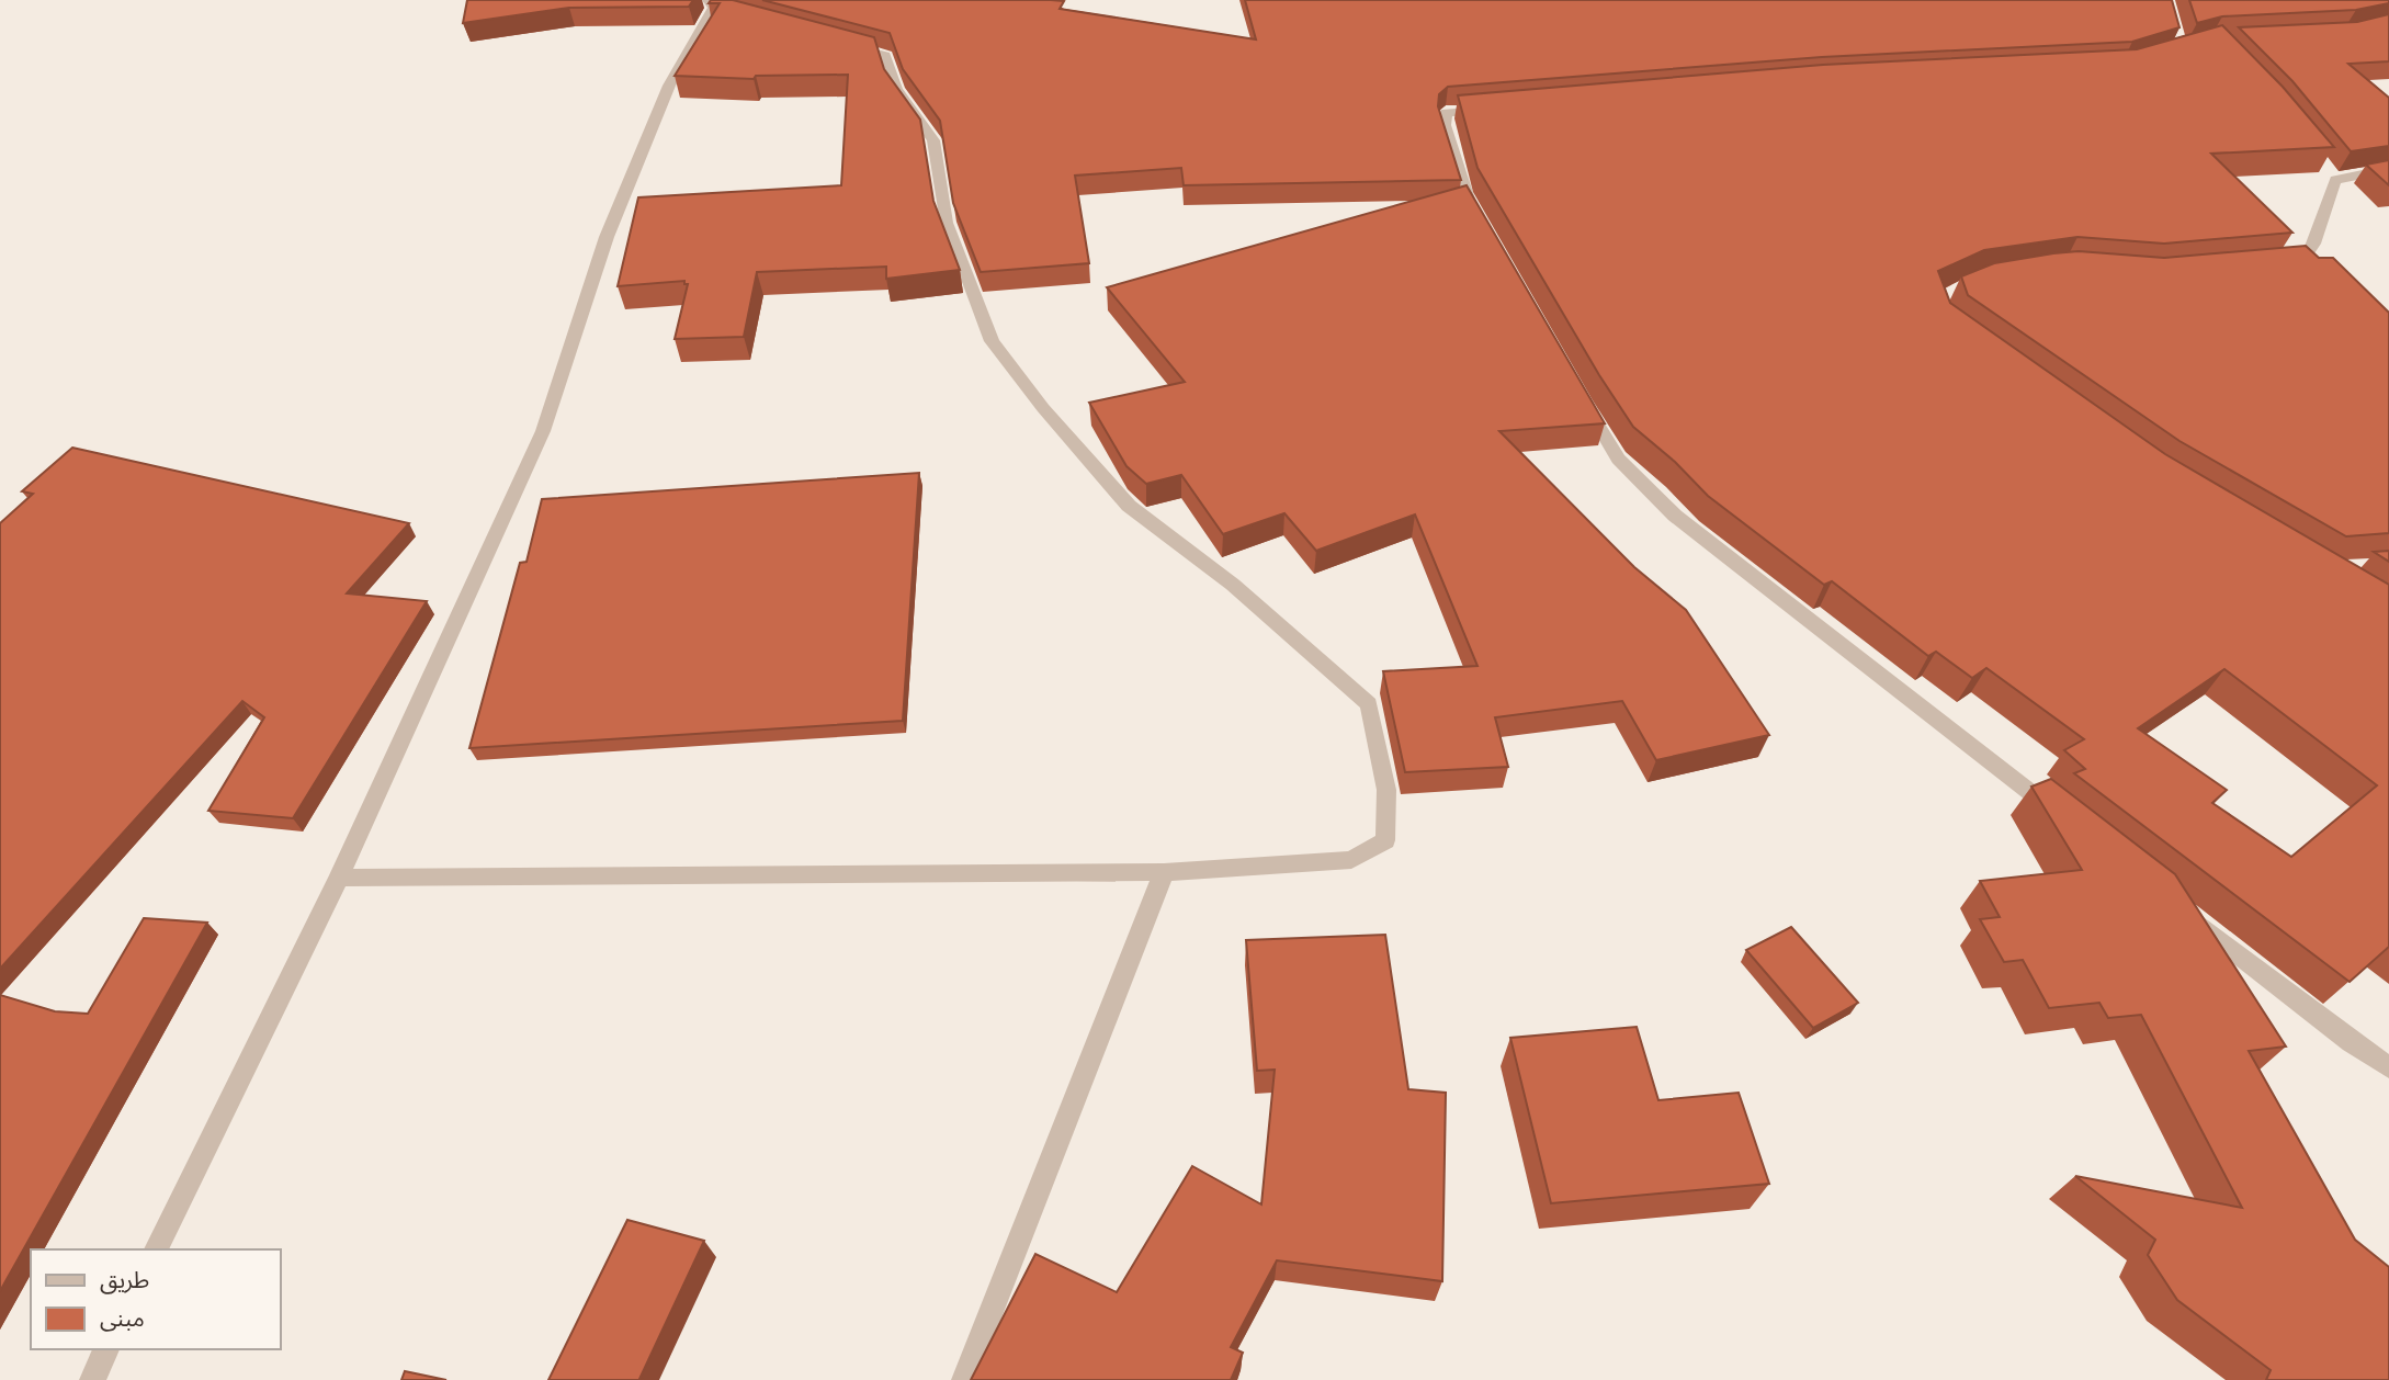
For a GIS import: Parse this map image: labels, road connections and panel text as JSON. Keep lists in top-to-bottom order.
{
  "legend": ["طريق", "مبنى"]
}
